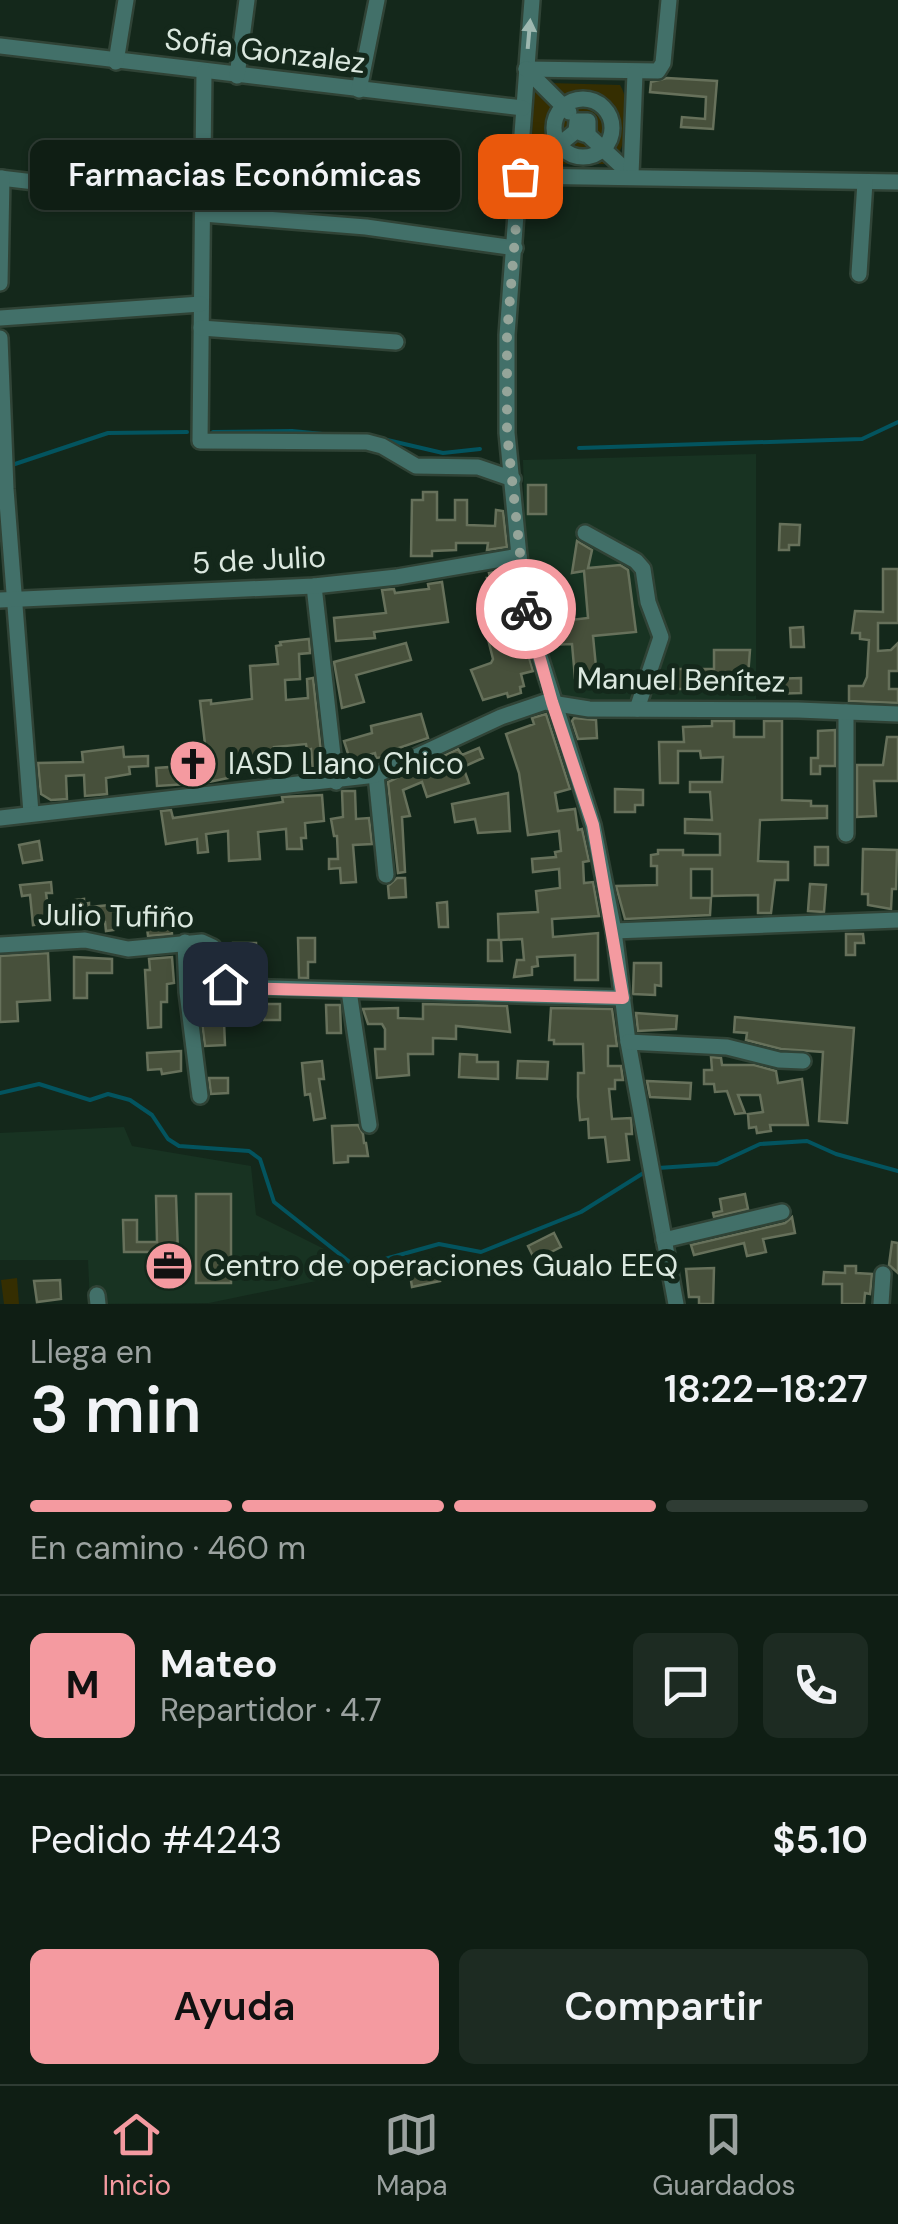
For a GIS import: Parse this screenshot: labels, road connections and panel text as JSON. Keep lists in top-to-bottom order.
{
  "streets": {
    "street": [
      "Sofia Gonzalez",
      "5 de Julio",
      "Manuel Benítez",
      "Julio Tufiño"
    ]
  },
  "places": {
    "other": ["Farmacias Económicas"],
    "church": ["IASD Llano Chico"],
    "office": ["Centro de operaciones Gualo EEQ"]
  },
  "page": {
    "bubble": "Farmacias Económicas",
    "heading": ["3 min", "Llega en", "18:22–18:27"],
    "panel": [
      "Mateo",
      "Repartidor · 4.7",
      "Pedido #4243",
      "$5.10"
    ],
    "bar": "En camino · 460 m",
    "round": "M",
    "buttons": ["Ayuda", "Compartir"],
    "tabs": ["Inicio", "Mapa", "Guardados"]
  }
}
